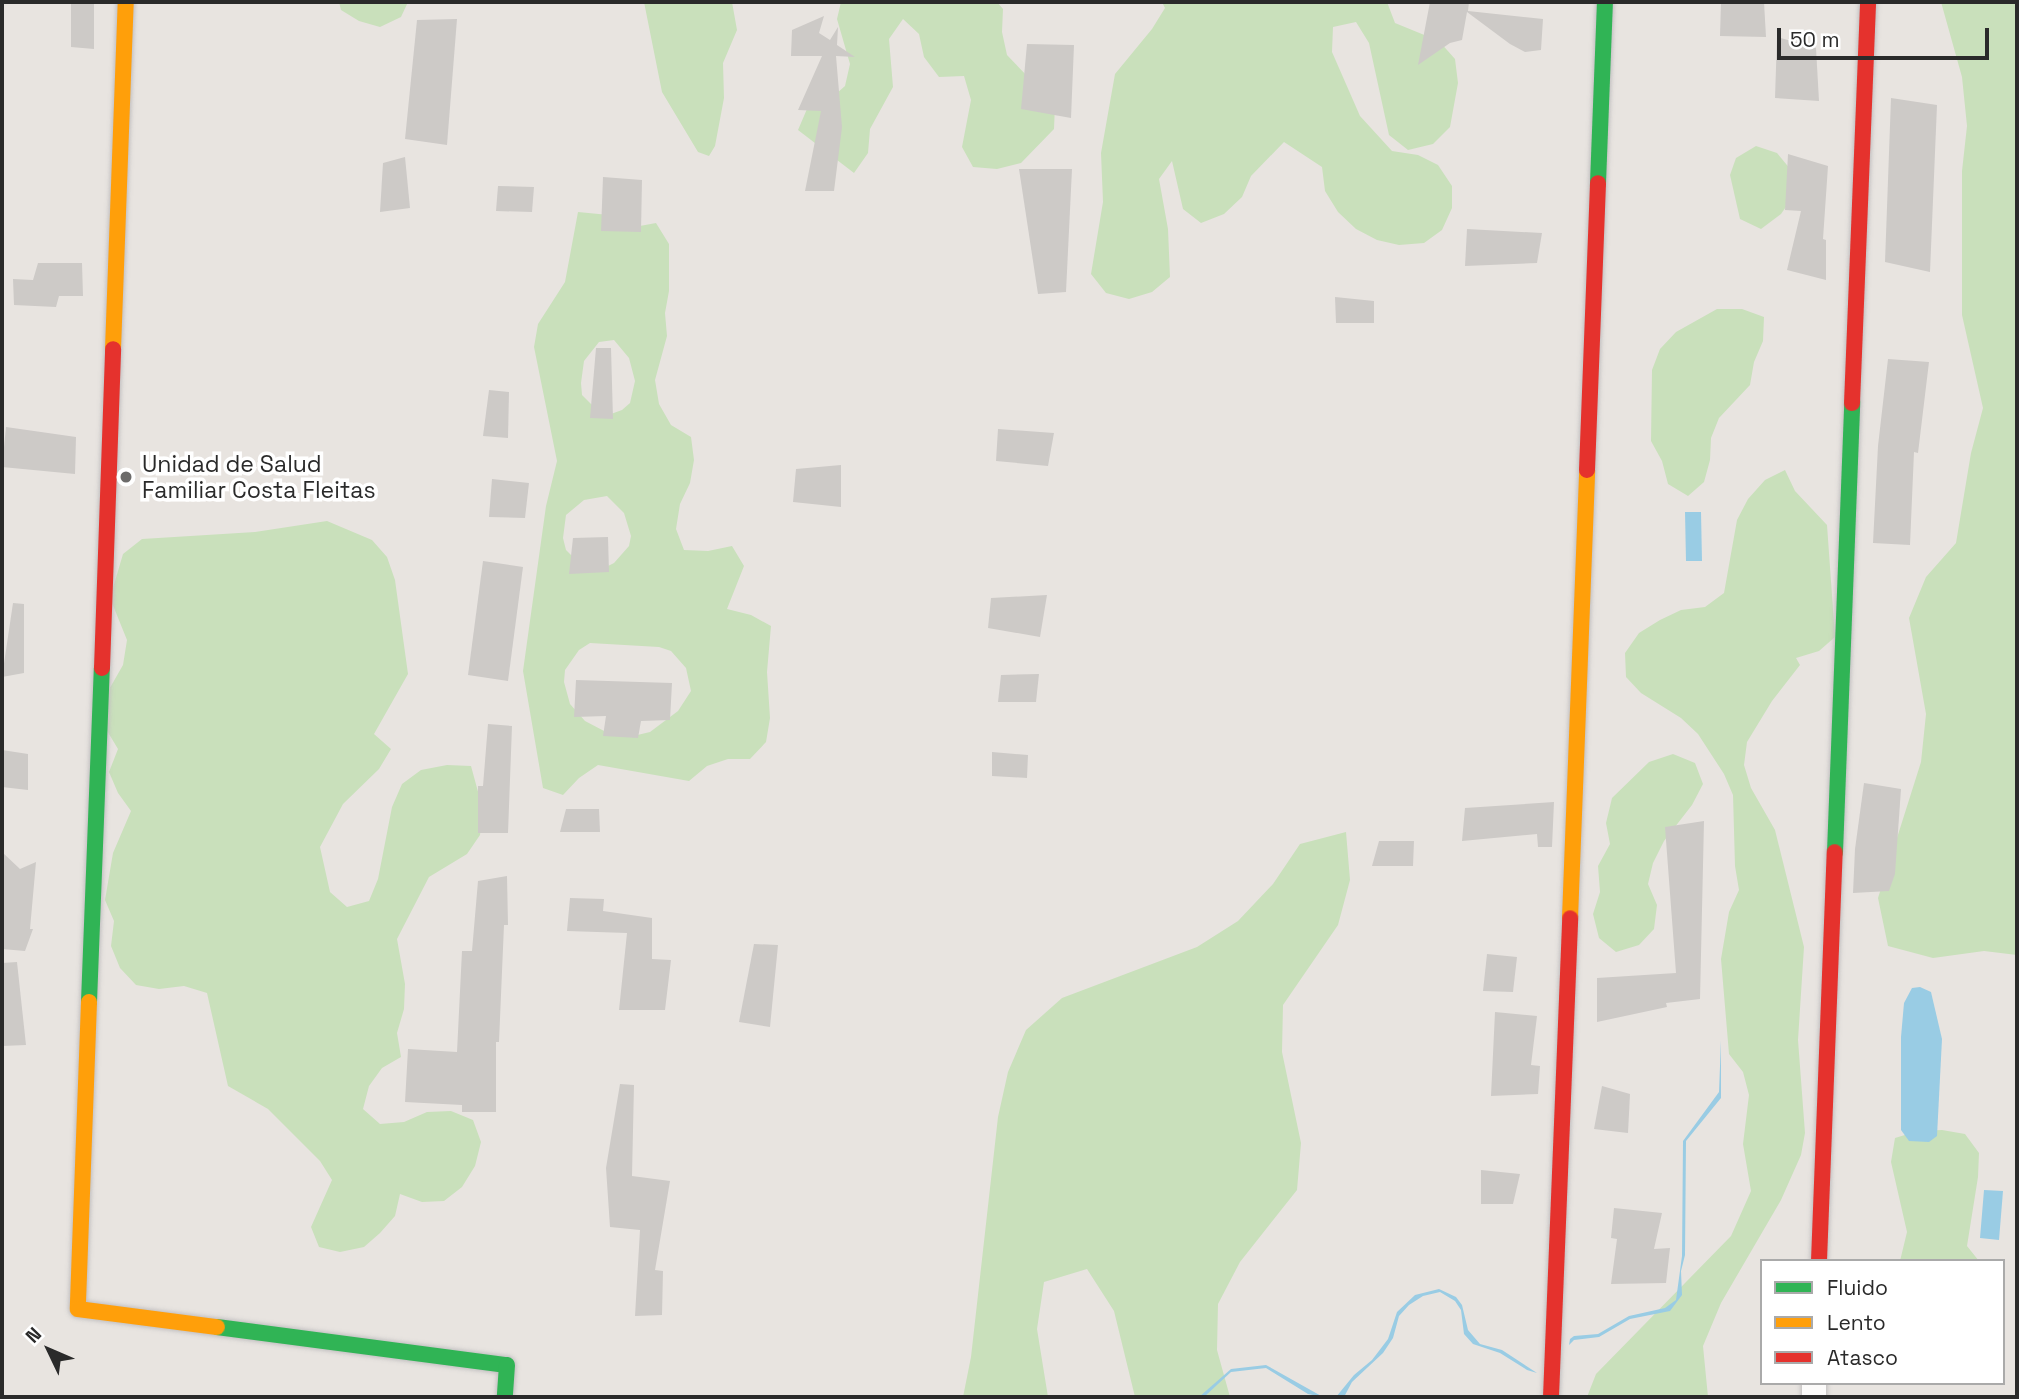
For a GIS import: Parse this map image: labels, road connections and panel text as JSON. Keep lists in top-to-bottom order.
{
  "places": ["Unidad de Salud Familiar Costa Fleitas"],
  "legend": ["Fluido", "Lento", "Atasco"],
  "scale_bar": "50 m",
  "north": "top left"
}
